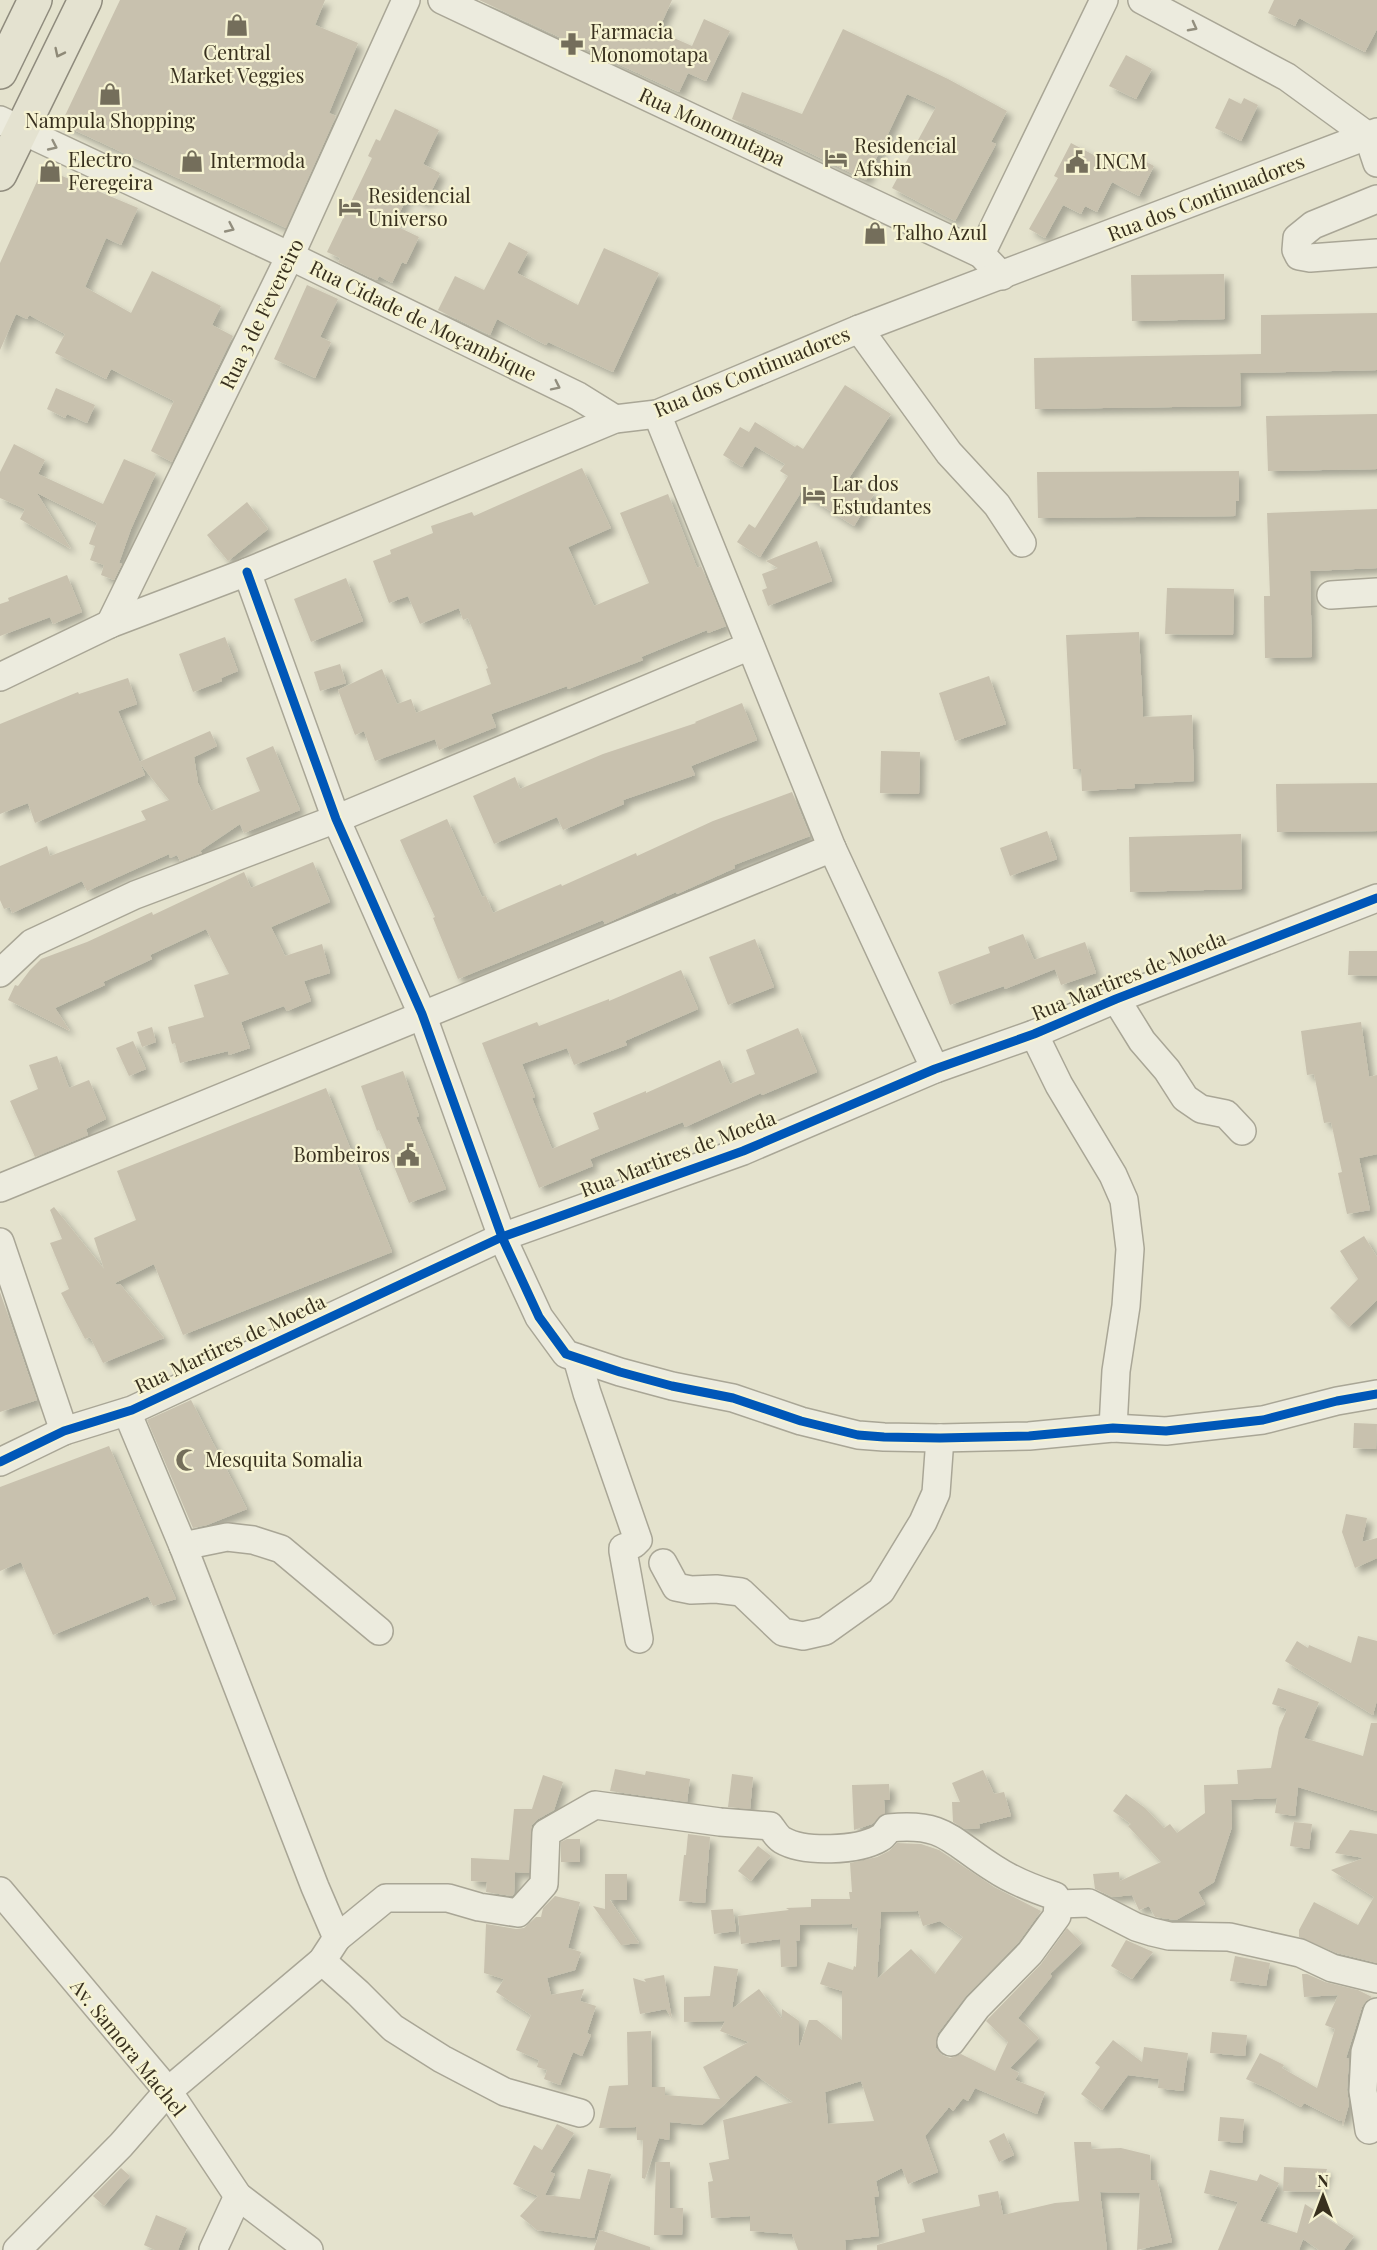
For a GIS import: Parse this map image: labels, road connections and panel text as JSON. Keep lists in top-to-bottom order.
{
  "streets": {
    "street": [
      "Rua Monomutapa",
      "Rua dos Continuadores",
      "Rua 3 de Fevereiro",
      "Rua Cidade de Moçambique",
      "Rua Martires de Moeda",
      "Av. Samora Machel"
    ]
  },
  "crossings": [
    ["Rua dos Continuadores", "Rua 3 de Fevereiro"],
    ["Rua dos Continuadores", "Rua Cidade de Moçambique"],
    ["Rua 3 de Fevereiro", "Rua Cidade de Moçambique"]
  ],
  "one_way": ["Rua Cidade de Moçambique"],
  "places": {
    "shop": [
      "Central Market Veggies",
      "Nampula Shopping",
      "Intermoda",
      "Electro Feregeira",
      "Talho Azul"
    ],
    "pharmacy": ["Farmacia Monomotapa"],
    "hotel": ["Residencial Afshin", "Residencial Universo", "Lar dos Estudantes"],
    "public building": ["INCM", "Bombeiros"],
    "mosque": ["Mesquita Somalia"]
  },
  "north": "top"
}
